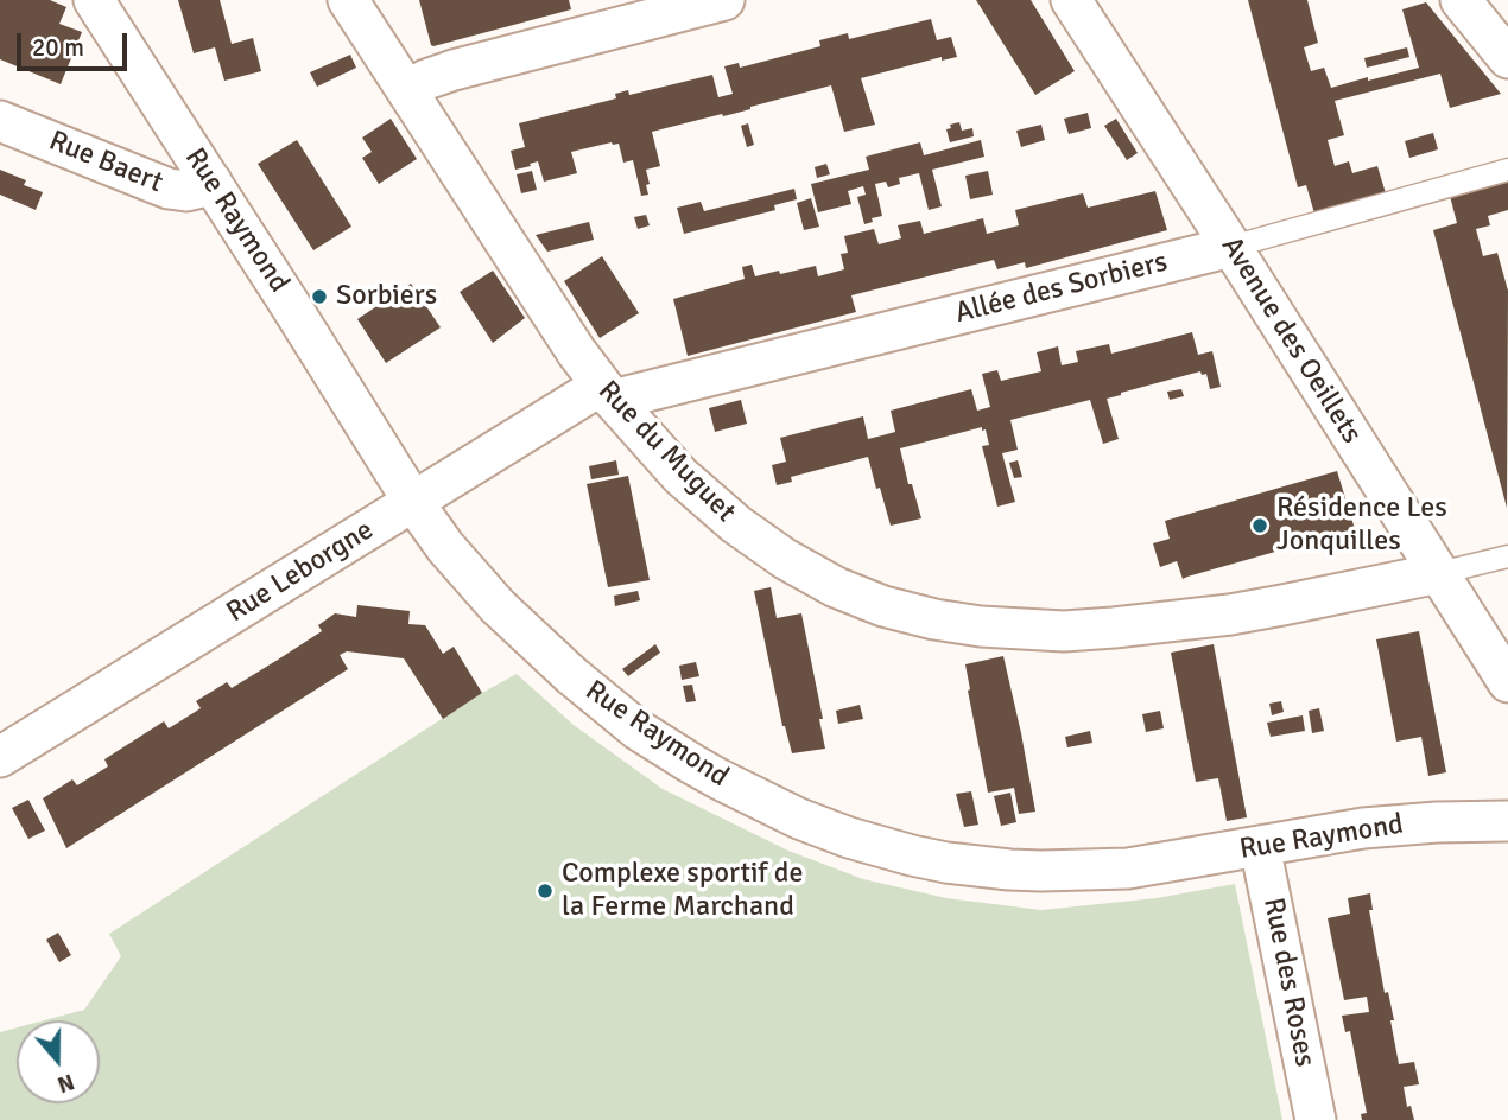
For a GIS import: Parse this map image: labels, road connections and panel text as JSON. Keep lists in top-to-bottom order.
{
  "streets": {
    "street": [
      "Rue Baert",
      "Rue Raymond",
      "Allée des Sorbiers",
      "Avenue des Oeillets",
      "Rue du Muguet",
      "Rue Leborgne",
      "Rue des Roses"
    ]
  },
  "crossings": [
    ["Rue Baert", "Rue Raymond"],
    ["Rue Raymond", "Rue Leborgne"],
    ["Rue Raymond", "Rue des Roses"],
    ["Allée des Sorbiers", "Avenue des Oeillets"],
    ["Allée des Sorbiers", "Rue du Muguet"],
    ["Allée des Sorbiers", "Rue Leborgne"],
    ["Avenue des Oeillets", "Rue du Muguet"],
    ["Rue du Muguet", "Rue Leborgne"]
  ],
  "places": ["Sorbiers", "Résidence Les Jonquilles", "Complexe sportif de la Ferme Marchand"],
  "scale_bar": "20 m",
  "north": "bottom"
}
